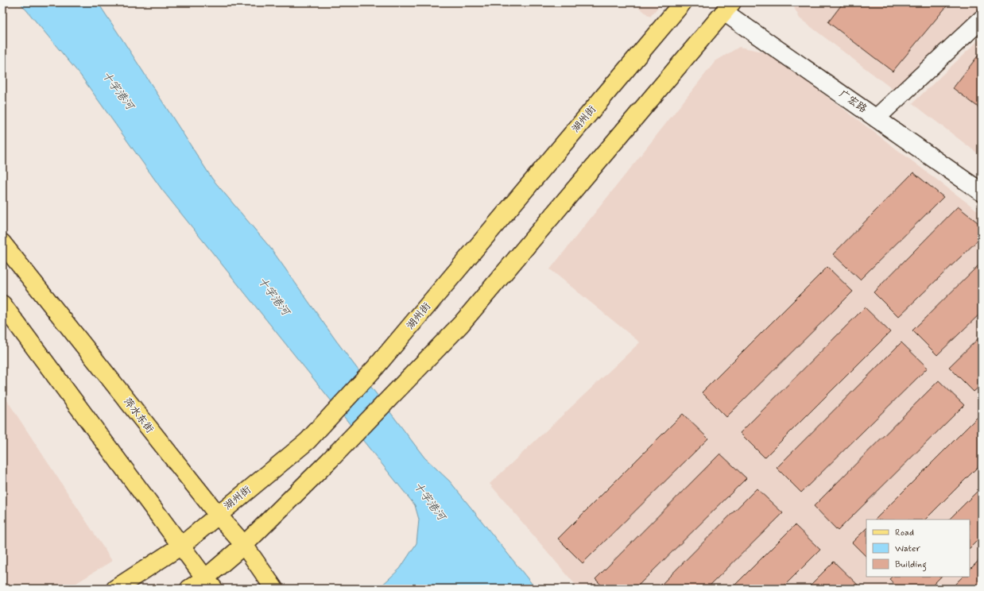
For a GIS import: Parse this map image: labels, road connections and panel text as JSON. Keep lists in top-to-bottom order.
{
  "streets": {
    "main road": ["湖州街", "萍水东街"],
    "street": ["广宏路"]
  },
  "crossings": [
    ["湖州街", "萍水东街"]
  ],
  "water": ["十字港河"],
  "legend": ["Road", "Water", "Building"]
}
